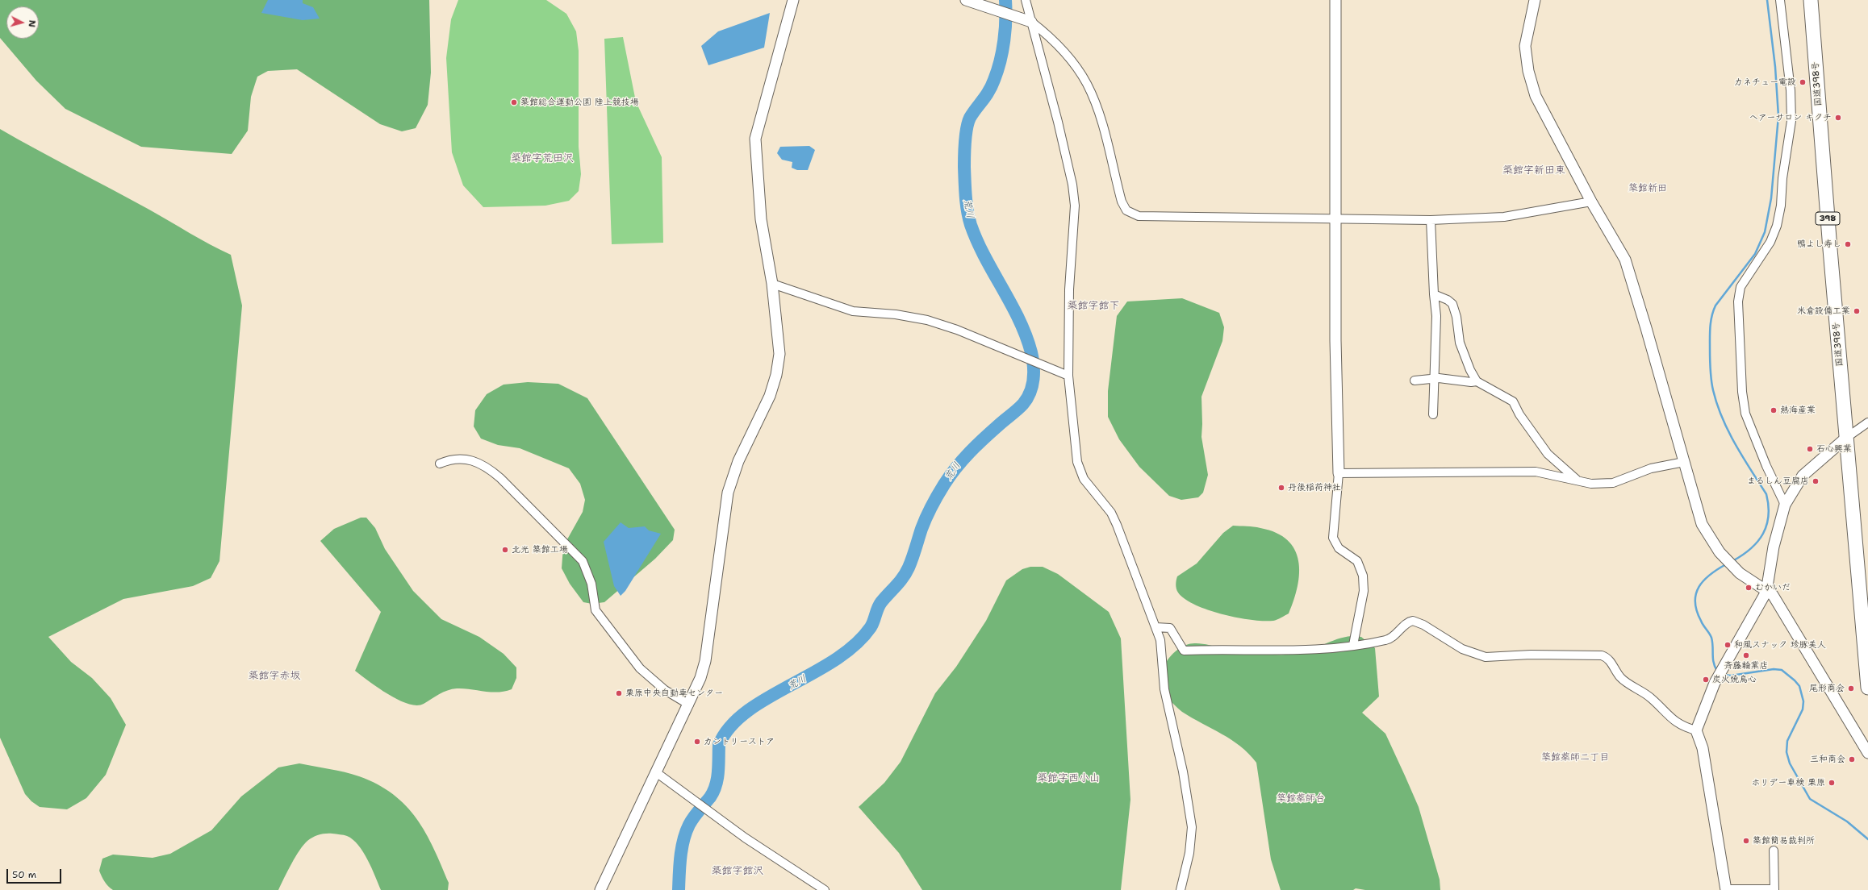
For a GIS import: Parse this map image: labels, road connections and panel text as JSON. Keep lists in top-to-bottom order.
{
  "streets": {
    "highway": ["国道398号", "398"]
  },
  "districts": [
    "築館字荒田沢",
    "築館字新田東",
    "築館新田",
    "築館字館下",
    "築館字赤坂",
    "築館薬師二丁目",
    "築館字西小山",
    "築館薬師台",
    "築館字館沢"
  ],
  "water": ["荒川"],
  "places": [
    "カネチュー電設",
    "築館総合運動公園 陸上競技場",
    "ヘアーサロン キクチ",
    "鴨よし寿し",
    "米倉設備工業",
    "熱海産業",
    "石心興業",
    "まるしん豆腐店",
    "丹後稲荷神社",
    "北光 築館工場",
    "むかいだ",
    "和風スナック 珍豚美人",
    "斉藤輪業店",
    "炭火焼鳥心",
    "尾形商会",
    "栗原中央自動車センター",
    "カントリーストア",
    "三和商会",
    "ホリデー車検 栗原",
    "築館簡易裁判所"
  ],
  "scale_bar": "50 m",
  "north": "right"
}
